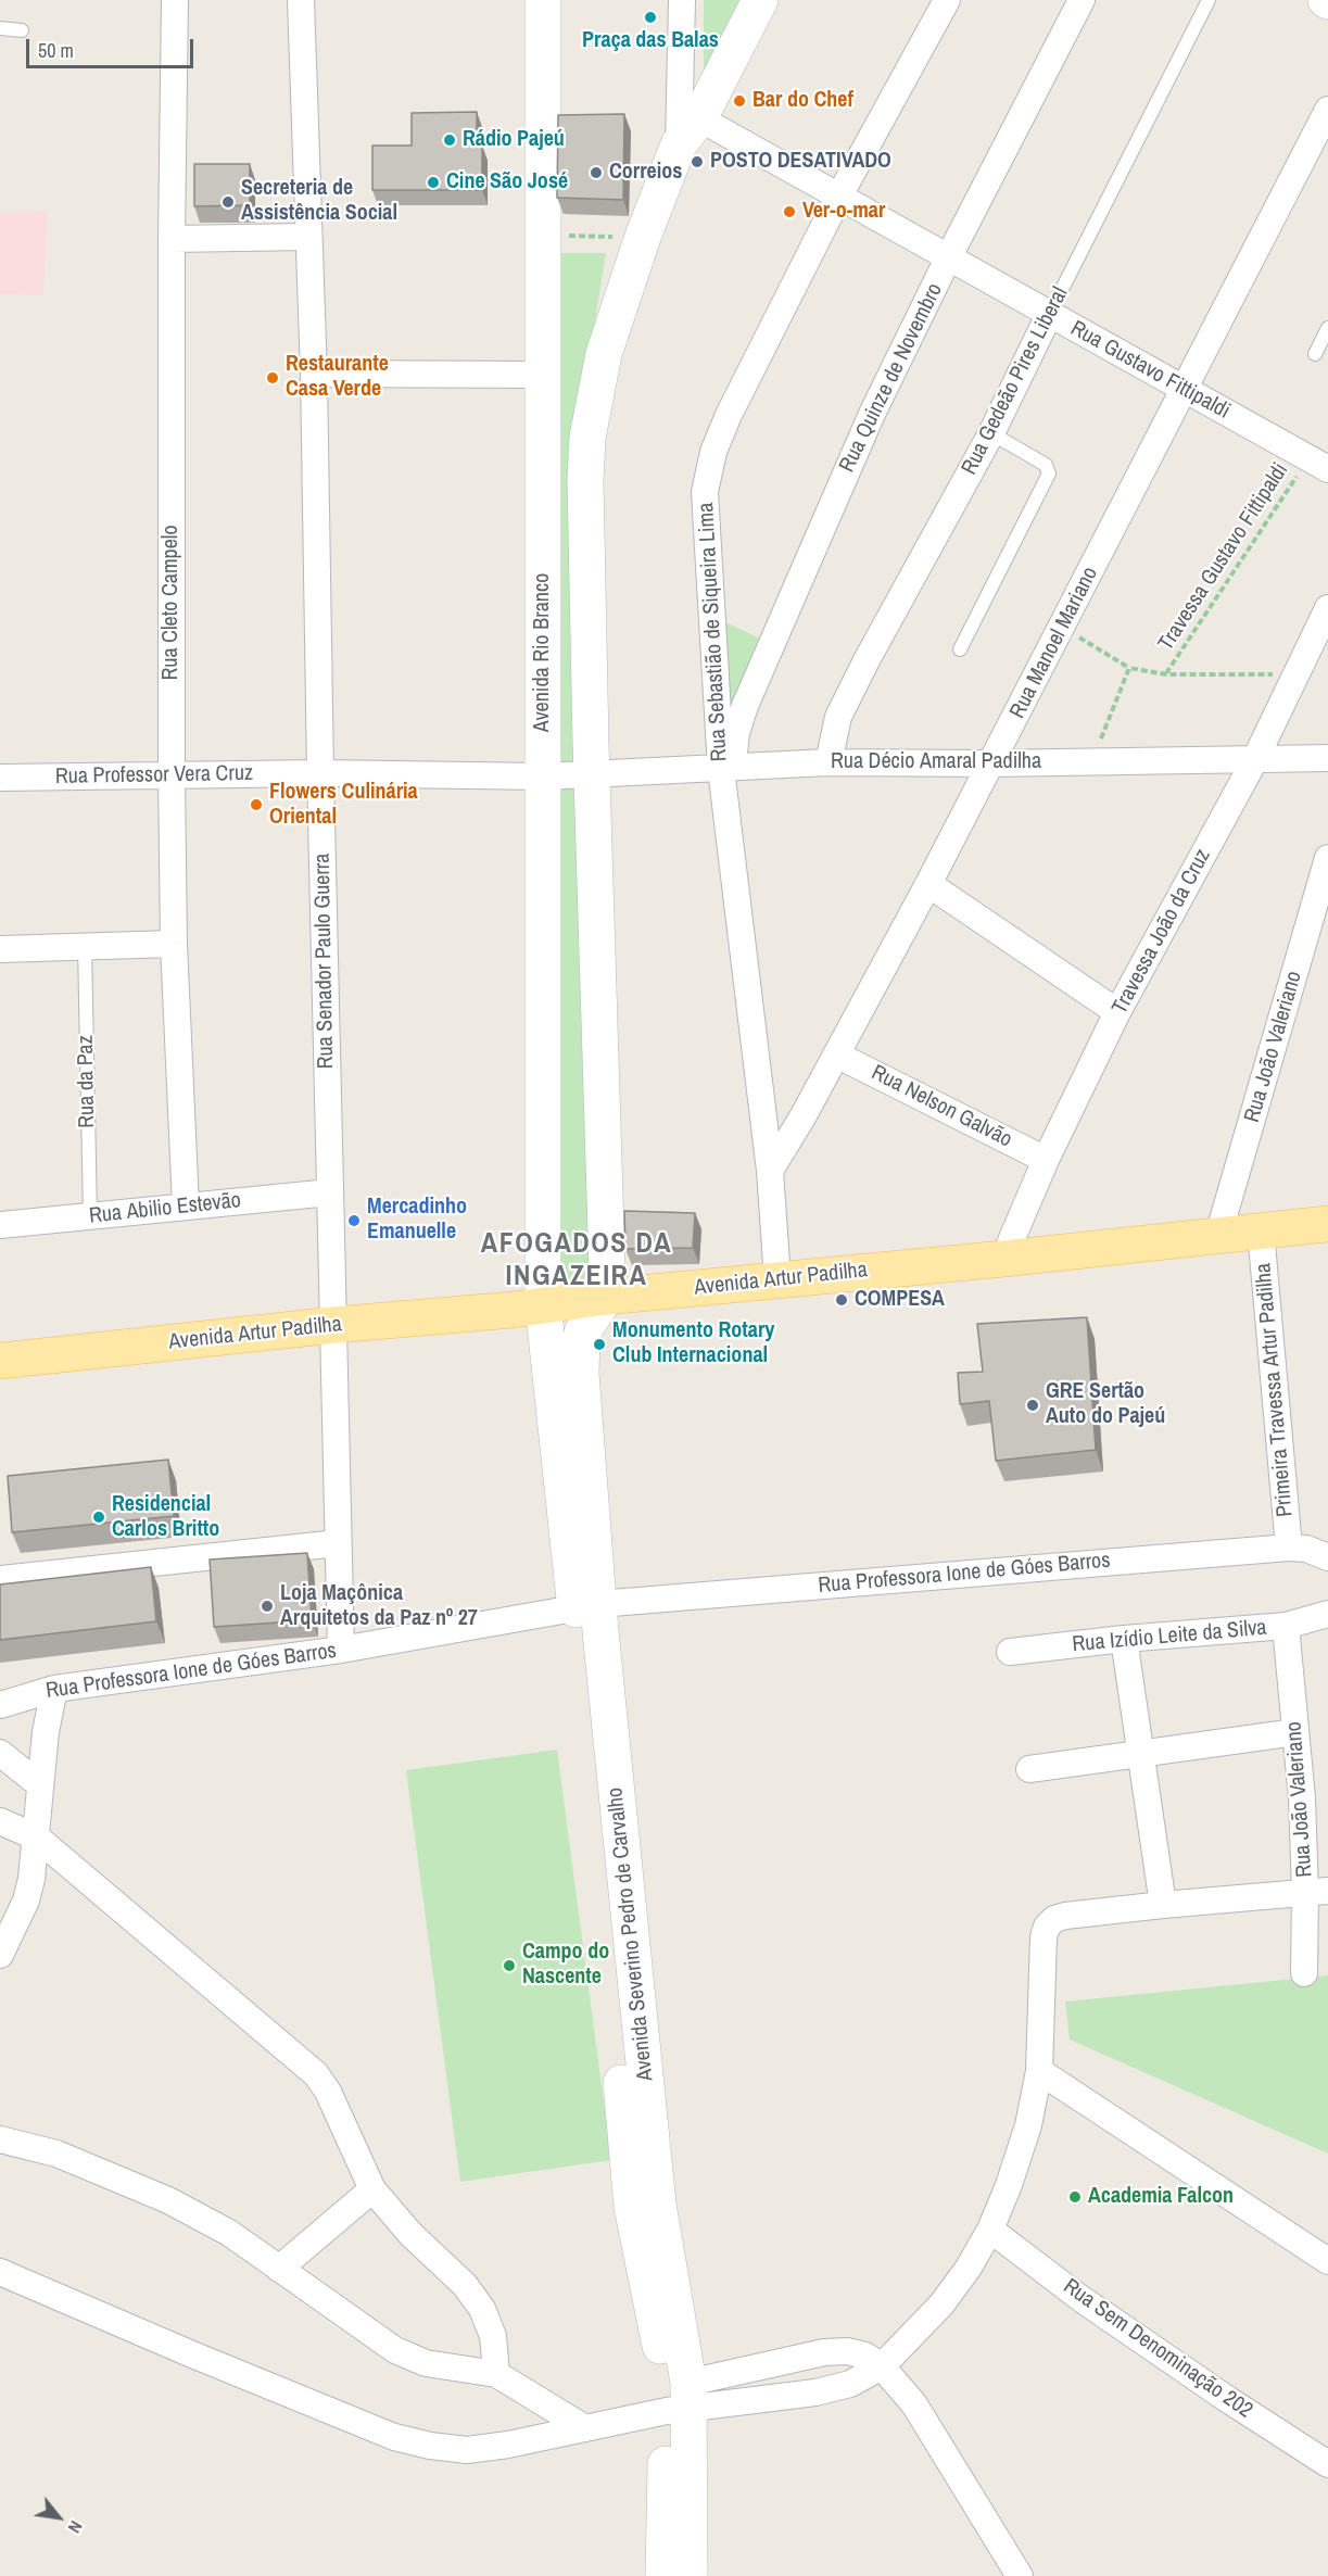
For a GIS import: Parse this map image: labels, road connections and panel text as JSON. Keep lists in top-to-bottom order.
{
  "streets": {
    "main road": ["Avenida Artur Padilha"],
    "street": [
      "Rua Gustavo Fittipaldi",
      "Rua Quinze de Novembro",
      "Rua Gedeão Pires Liberal",
      "Rua Cleto Campelo",
      "Rua Sebastião de Siqueira Lima",
      "Rua Manoel Mariano",
      "Avenida Rio Branco",
      "Rua Décio Amaral Padilha",
      "Rua Professor Vera Cruz",
      "Travessa João da Cruz",
      "Rua Senador Paulo Guerra",
      "Rua João Valeriano",
      "Rua Nelson Galvão",
      "Rua Abilio Estevão",
      "Primeira Travessa Artur Padilha",
      "Rua Professora Ione de Góes Barros",
      "Rua Izídio Leite da Silva",
      "Avenida Severino Pedro de Carvalho",
      "Rua Sem Denominação 202"
    ],
    "lane": ["Rua da Paz"],
    "path": ["Travessa Gustavo Fittipaldi"]
  },
  "crossings": [
    ["Rua Gustavo Fittipaldi", "Rua Quinze de Novembro"],
    ["Rua Gustavo Fittipaldi", "Rua Gedeão Pires Liberal"],
    ["Rua Gustavo Fittipaldi", "Travessa Gustavo Fittipaldi"],
    ["Rua Gustavo Fittipaldi", "Rua Sebastião de Siqueira Lima"],
    ["Rua Gustavo Fittipaldi", "Rua Manoel Mariano"],
    ["Rua Gustavo Fittipaldi", "Avenida Rio Branco"],
    ["Rua Quinze de Novembro", "Rua Sebastião de Siqueira Lima"],
    ["Rua Quinze de Novembro", "Rua Décio Amaral Padilha"],
    ["Rua Gedeão Pires Liberal", "Rua Décio Amaral Padilha"],
    ["Rua Cleto Campelo", "Rua Professor Vera Cruz"],
    ["Rua Cleto Campelo", "Rua Abilio Estevão"],
    ["Rua Sebastião de Siqueira Lima", "Rua Manoel Mariano"],
    ["Rua Sebastião de Siqueira Lima", "Rua Décio Amaral Padilha"],
    ["Rua Sebastião de Siqueira Lima", "Avenida Artur Padilha"],
    ["Rua Manoel Mariano", "Rua Décio Amaral Padilha"],
    ["Rua Manoel Mariano", "Rua Nelson Galvão"],
    ["Avenida Rio Branco", "Rua Décio Amaral Padilha"],
    ["Avenida Rio Branco", "Rua Professor Vera Cruz"],
    ["Avenida Rio Branco", "Avenida Artur Padilha"],
    ["Avenida Rio Branco", "Avenida Severino Pedro de Carvalho"],
    ["Rua Décio Amaral Padilha", "Rua Professor Vera Cruz"],
    ["Rua Décio Amaral Padilha", "Travessa João da Cruz"],
    ["Rua Professor Vera Cruz", "Rua Senador Paulo Guerra"],
    ["Travessa João da Cruz", "Rua Nelson Galvão"],
    ["Travessa João da Cruz", "Avenida Artur Padilha"],
    ["Rua Senador Paulo Guerra", "Rua Abilio Estevão"],
    ["Rua Senador Paulo Guerra", "Avenida Artur Padilha"],
    ["Rua Senador Paulo Guerra", "Rua Professora Ione de Góes Barros"],
    ["Rua João Valeriano", "Avenida Artur Padilha"],
    ["Rua João Valeriano", "Rua Izídio Leite da Silva"],
    ["Rua da Paz", "Rua Abilio Estevão"],
    ["Avenida Artur Padilha", "Primeira Travessa Artur Padilha"],
    ["Avenida Artur Padilha", "Avenida Severino Pedro de Carvalho"],
    ["Primeira Travessa Artur Padilha", "Rua Professora Ione de Góes Barros"],
    ["Rua Professora Ione de Góes Barros", "Avenida Severino Pedro de Carvalho"]
  ],
  "districts": ["AFOGADOS DA INGAZEIRA"],
  "places": [
    "Praça das Balas",
    "Bar do Chef",
    "Rádio Pajeú",
    "POSTO DESATIVADO",
    "Correios",
    "Cine São José",
    "Secreteria de Assistência Social",
    "Ver-o-mar",
    "Restaurante Casa Verde",
    "Flowers Culinária Oriental",
    "Mercadinho Emanuelle",
    "COMPESA",
    "Monumento Rotary Club Internacional",
    "GRE Sertão Auto do Pajeú",
    "Residencial Carlos Britto",
    "Loja Maçônica Arquitetos da Paz nº 27",
    "Campo do Nascente",
    "Academia Falcon"
  ],
  "scale_bar": "50 m",
  "north": "bottom right"
}
